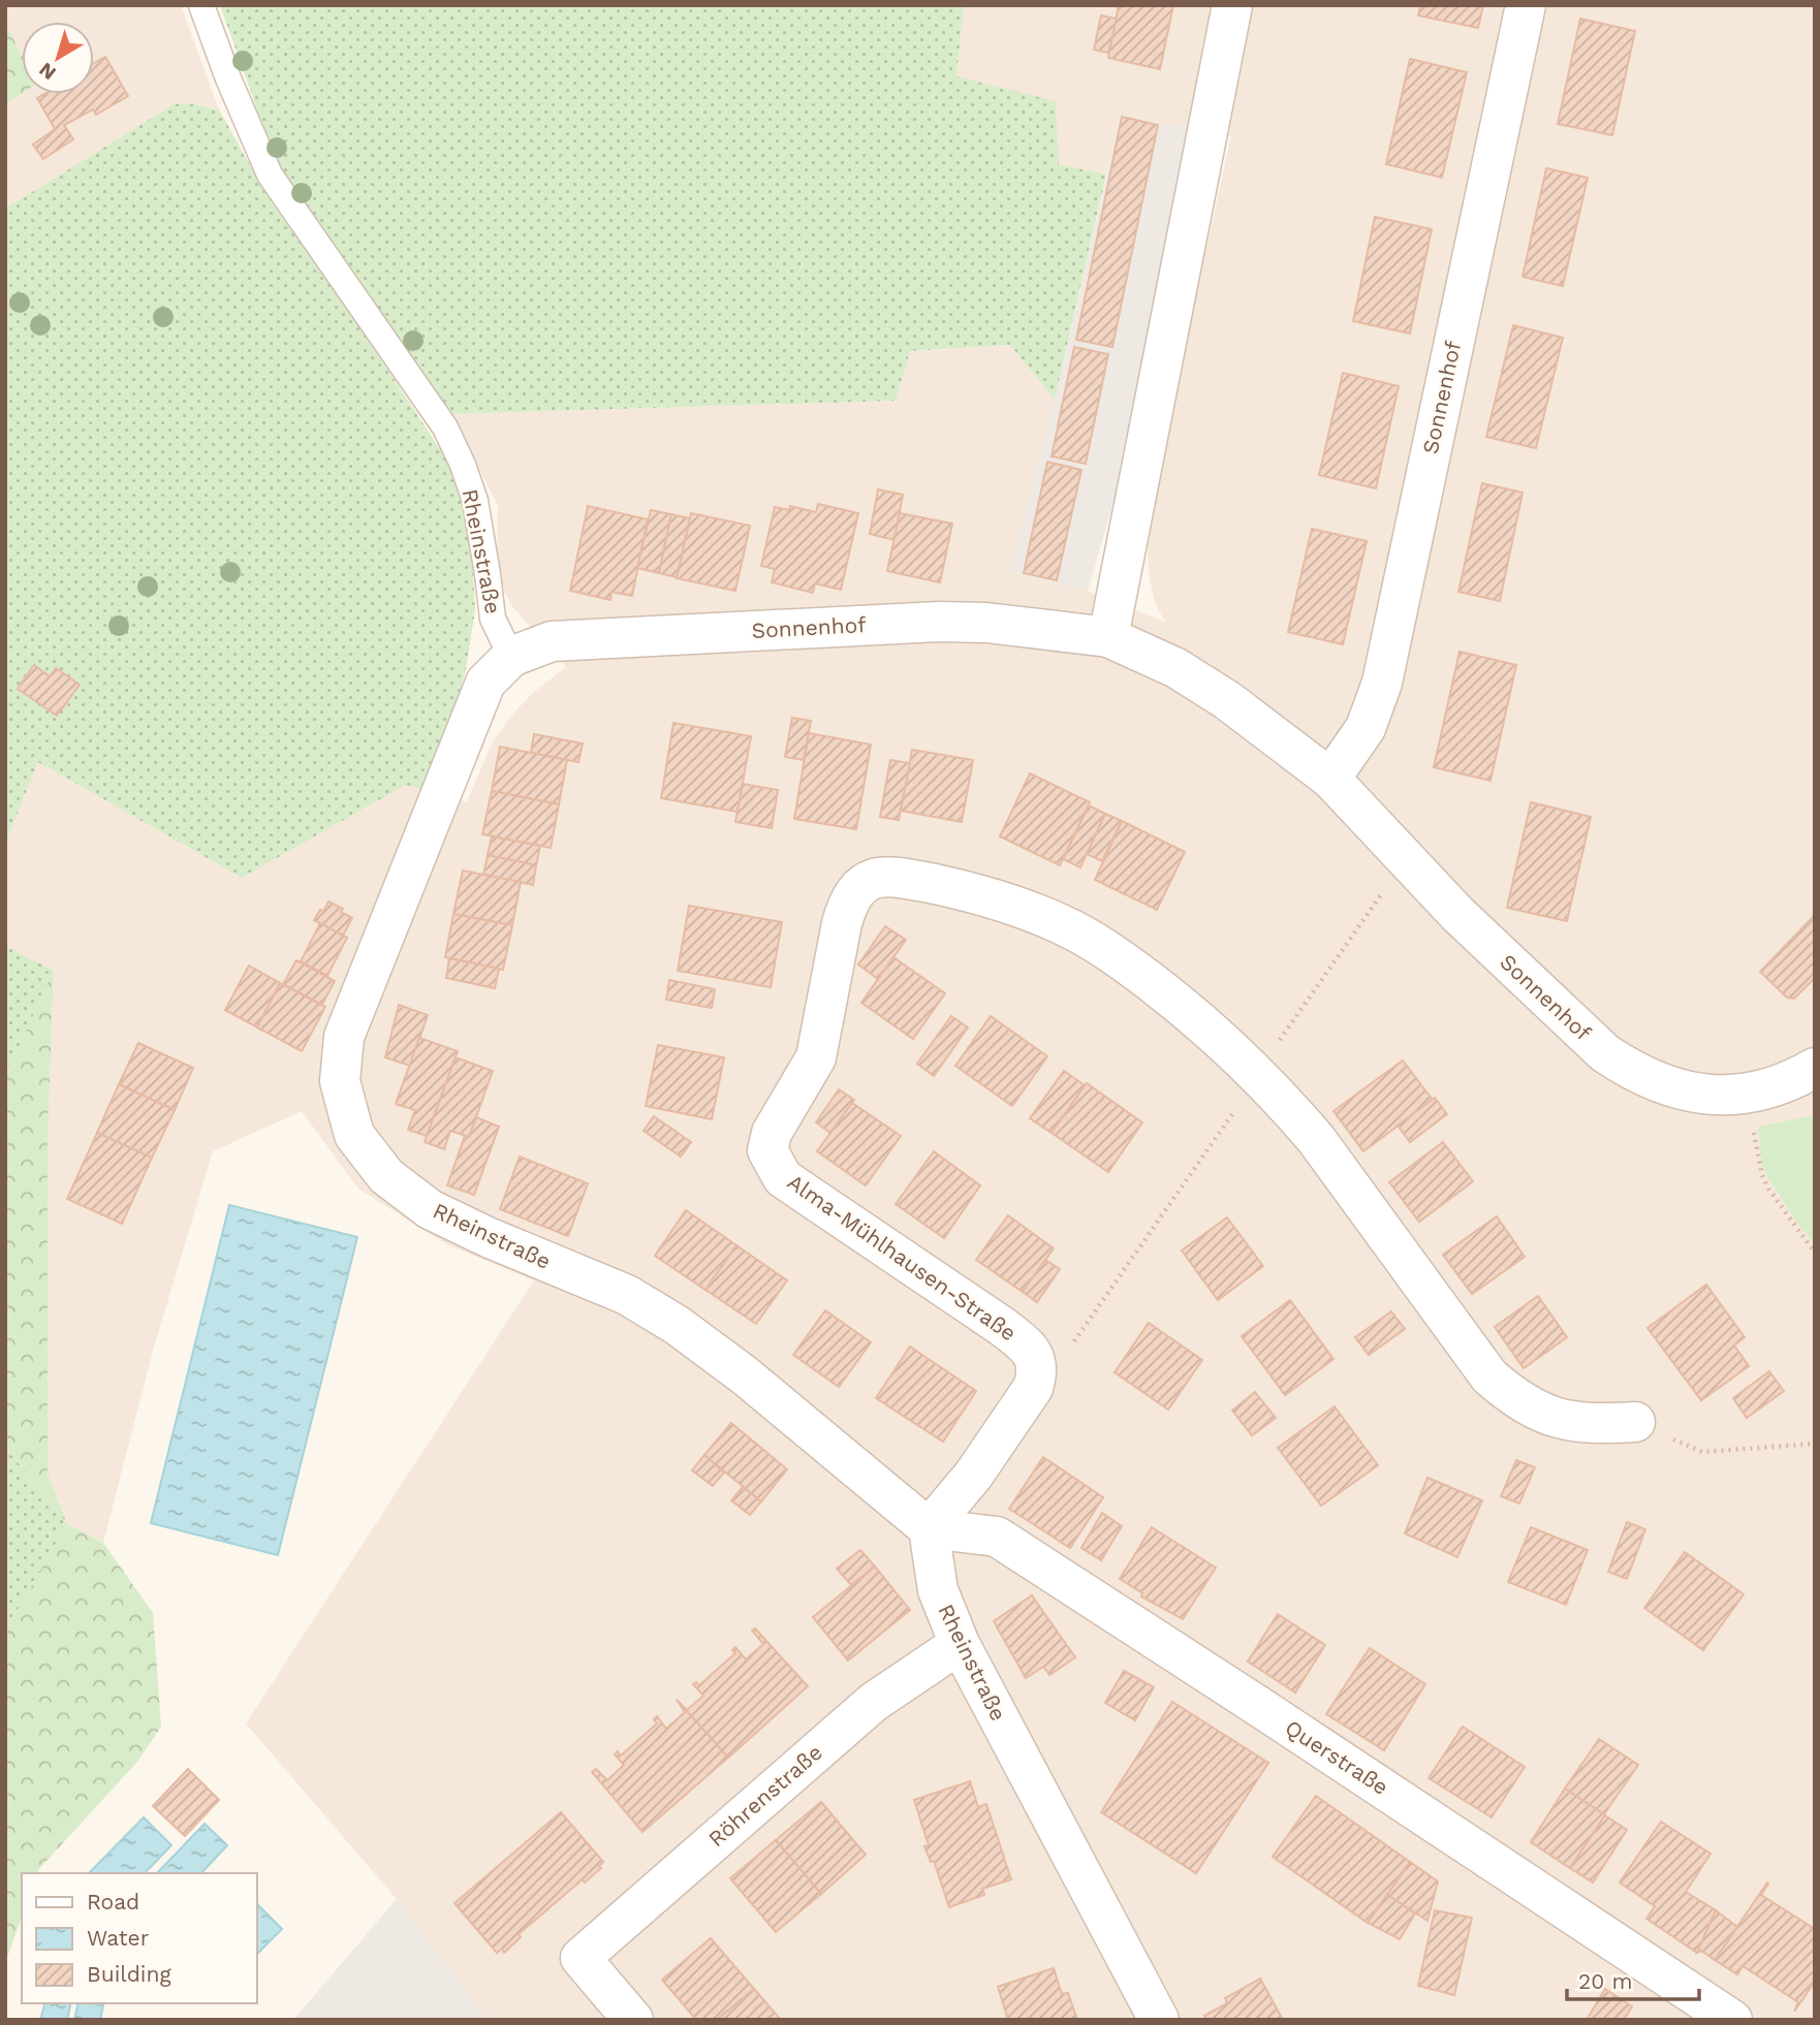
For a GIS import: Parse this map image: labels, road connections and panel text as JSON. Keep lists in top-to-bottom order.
{
  "streets": {
    "street": [
      "Sonnenhof",
      "Rheinstraße",
      "Alma-Mühlhausen-Straße",
      "Querstraße",
      "Röhrenstraße"
    ]
  },
  "crossings": [
    ["Sonnenhof", "Rheinstraße"],
    ["Rheinstraße", "Alma-Mühlhausen-Straße"],
    ["Rheinstraße", "Querstraße"],
    ["Rheinstraße", "Röhrenstraße"],
    ["Alma-Mühlhausen-Straße", "Querstraße"]
  ],
  "legend": ["Road", "Water", "Building"],
  "scale_bar": "20 m",
  "north": "bottom left"
}
